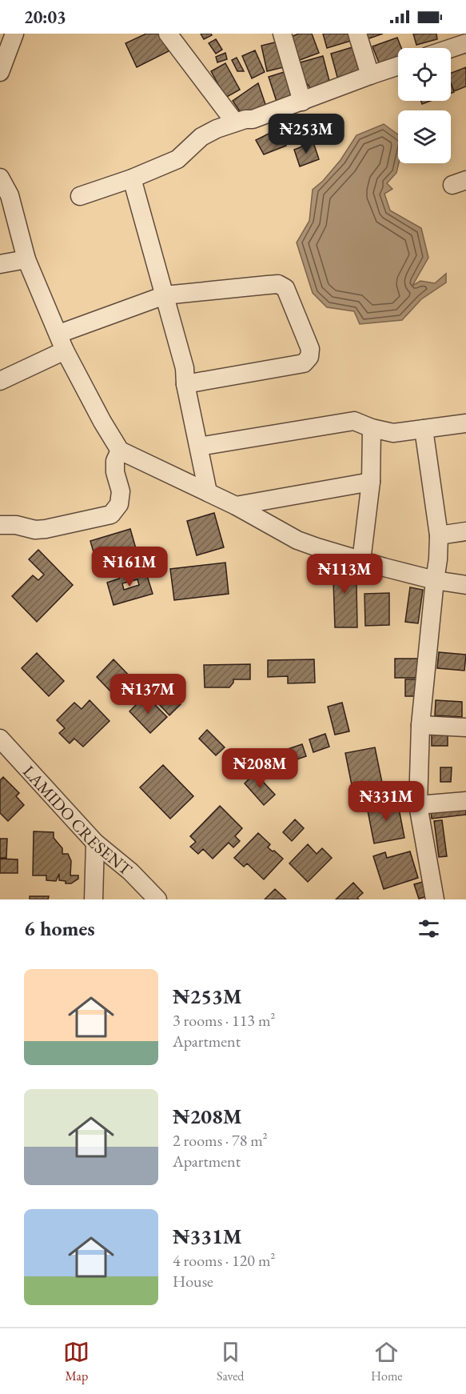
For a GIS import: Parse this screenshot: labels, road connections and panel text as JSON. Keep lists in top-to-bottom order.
{
  "streets": {
    "street": ["LAMIDO CRESENT"]
  },
  "page": {
    "status": "20:03",
    "price": [
      "₦253M",
      "₦161M",
      "₦113M",
      "₦137M",
      "₦208M",
      "₦331M"
    ],
    "heading": "6 homes",
    "list": [
      {
        "name": "₦253M",
        "note": "3 rooms · 113 m² · Apartment"
      },
      {
        "name": "₦208M",
        "note": "2 rooms · 78 m² · Apartment"
      },
      {
        "name": "₦331M",
        "note": "4 rooms · 120 m² · House"
      }
    ],
    "tabs": ["Map", "Saved", "Home"]
  }
}
